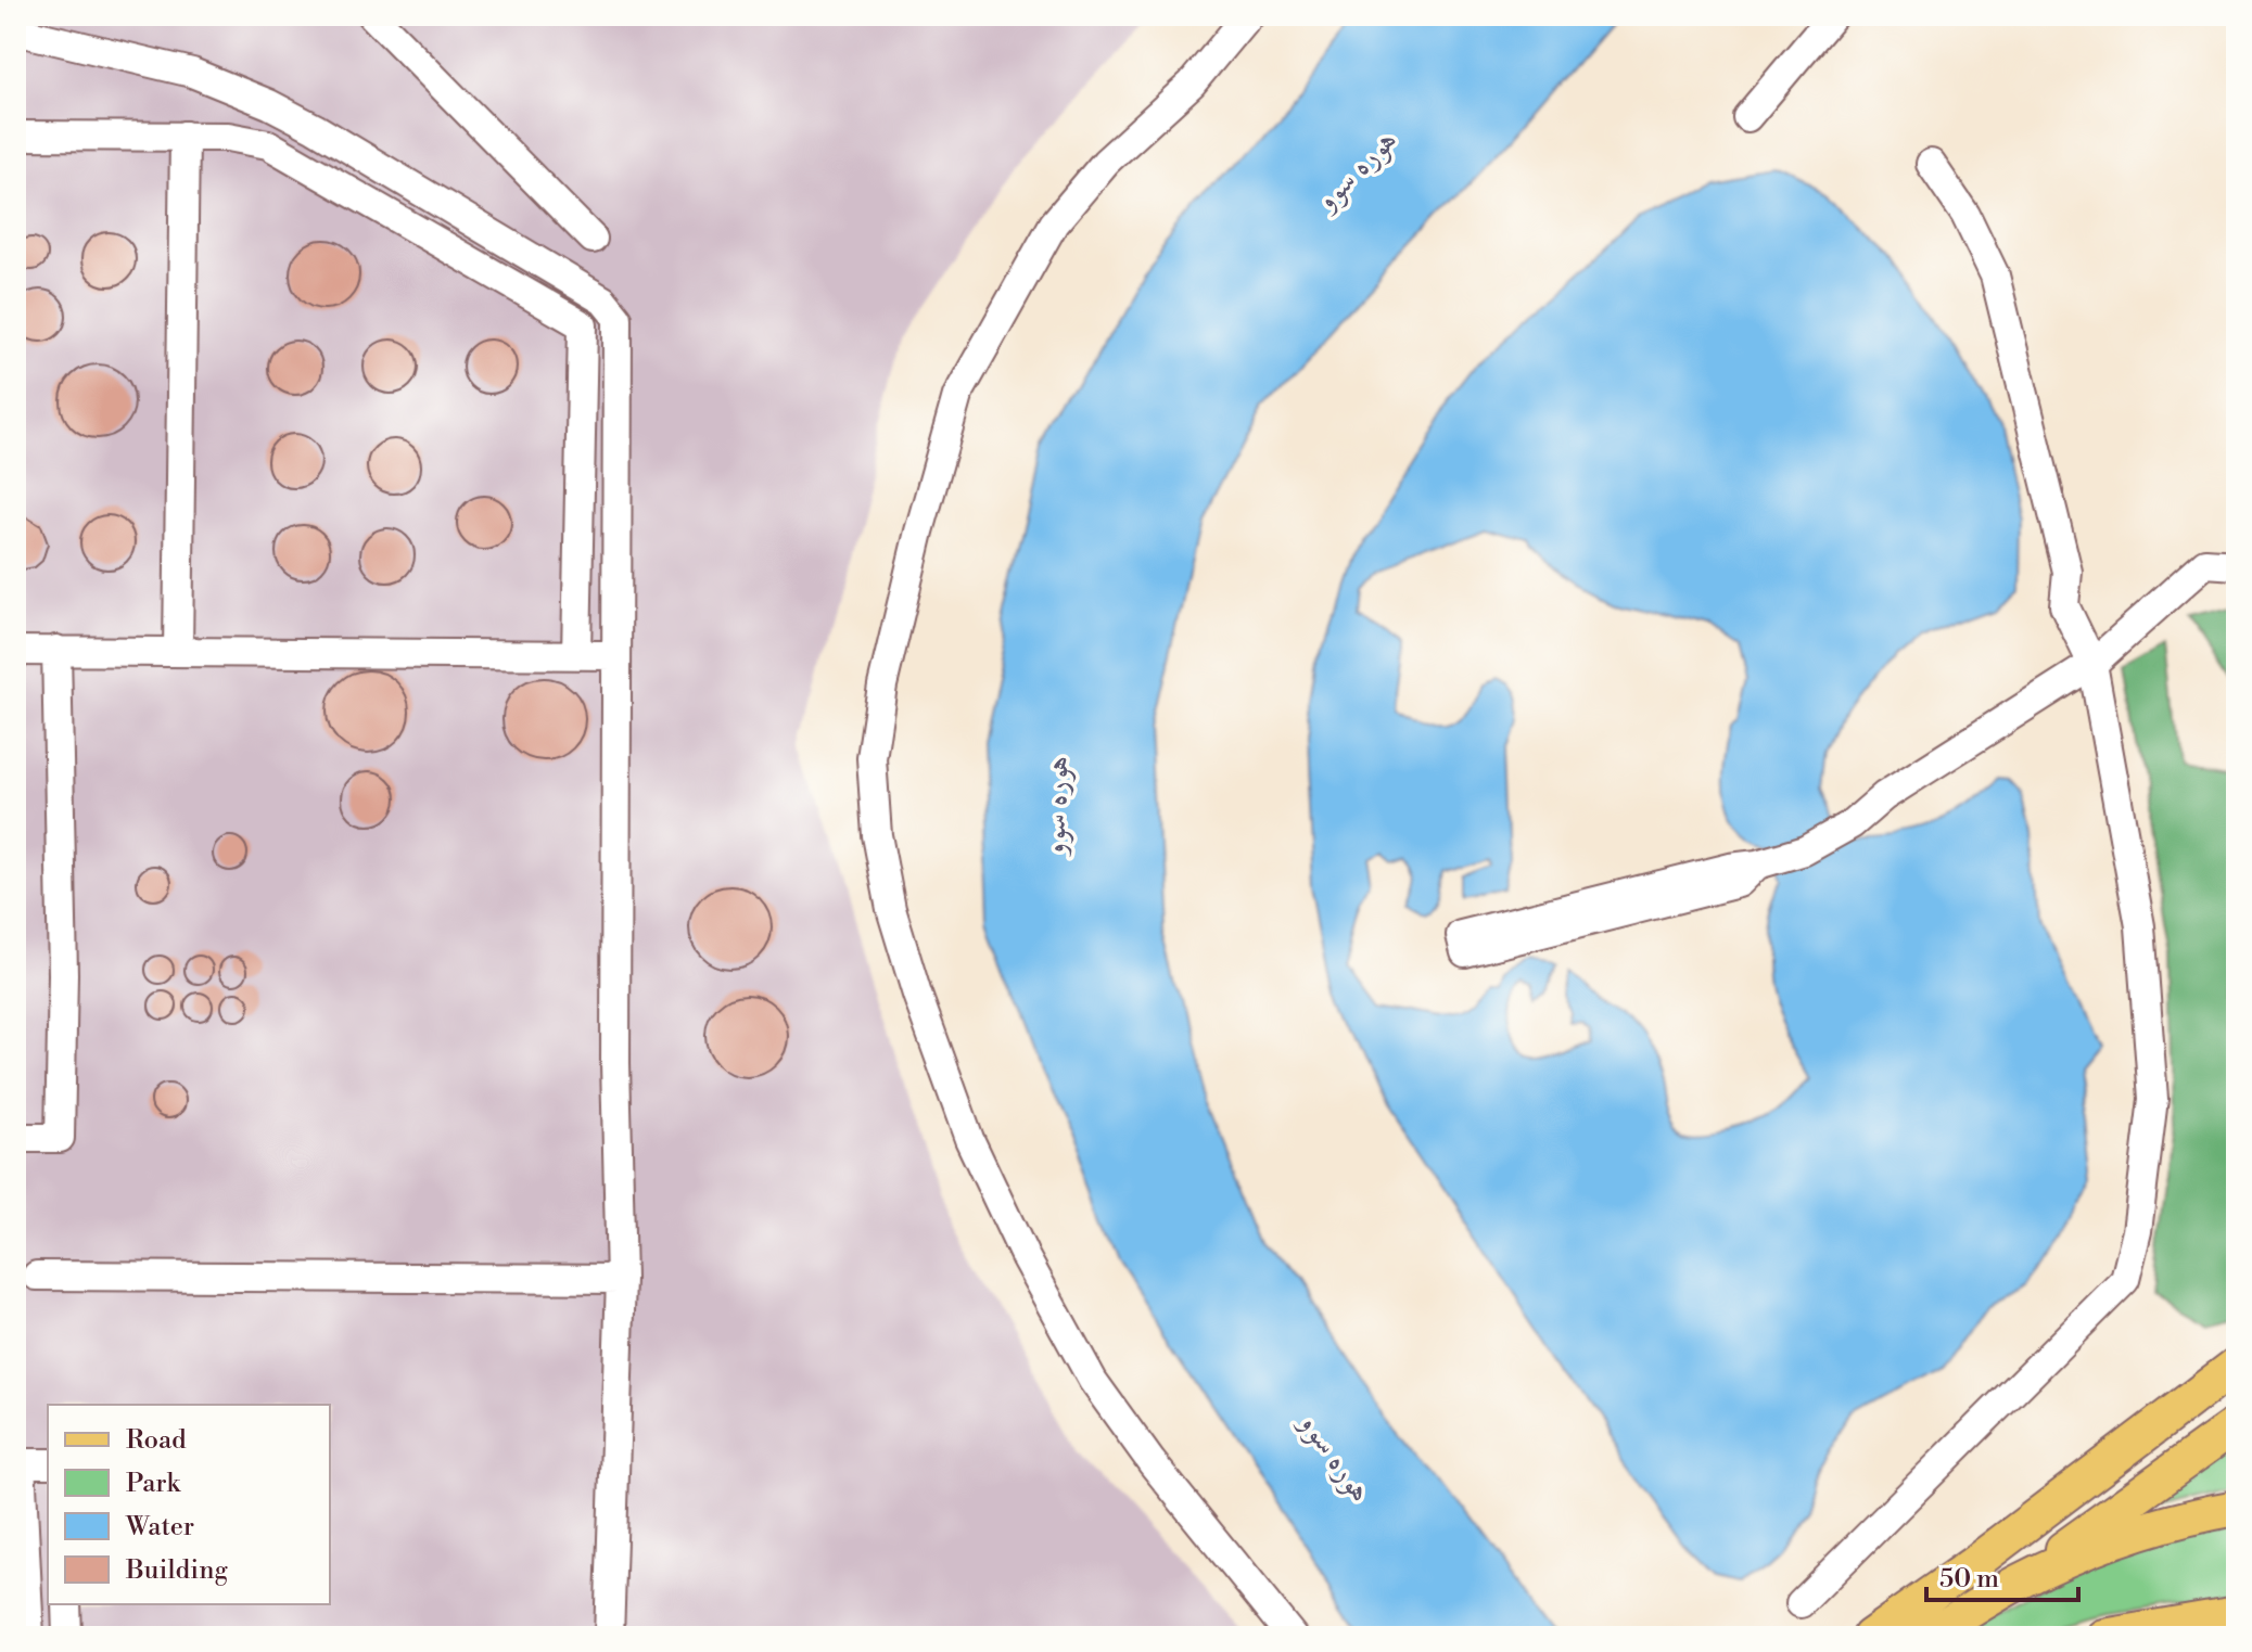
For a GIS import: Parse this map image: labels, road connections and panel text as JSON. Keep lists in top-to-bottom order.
{
  "water": ["هوره سوو"],
  "legend": [
    "Road",
    "Park",
    "Water",
    "Building"
  ],
  "scale_bar": "50 m"
}
